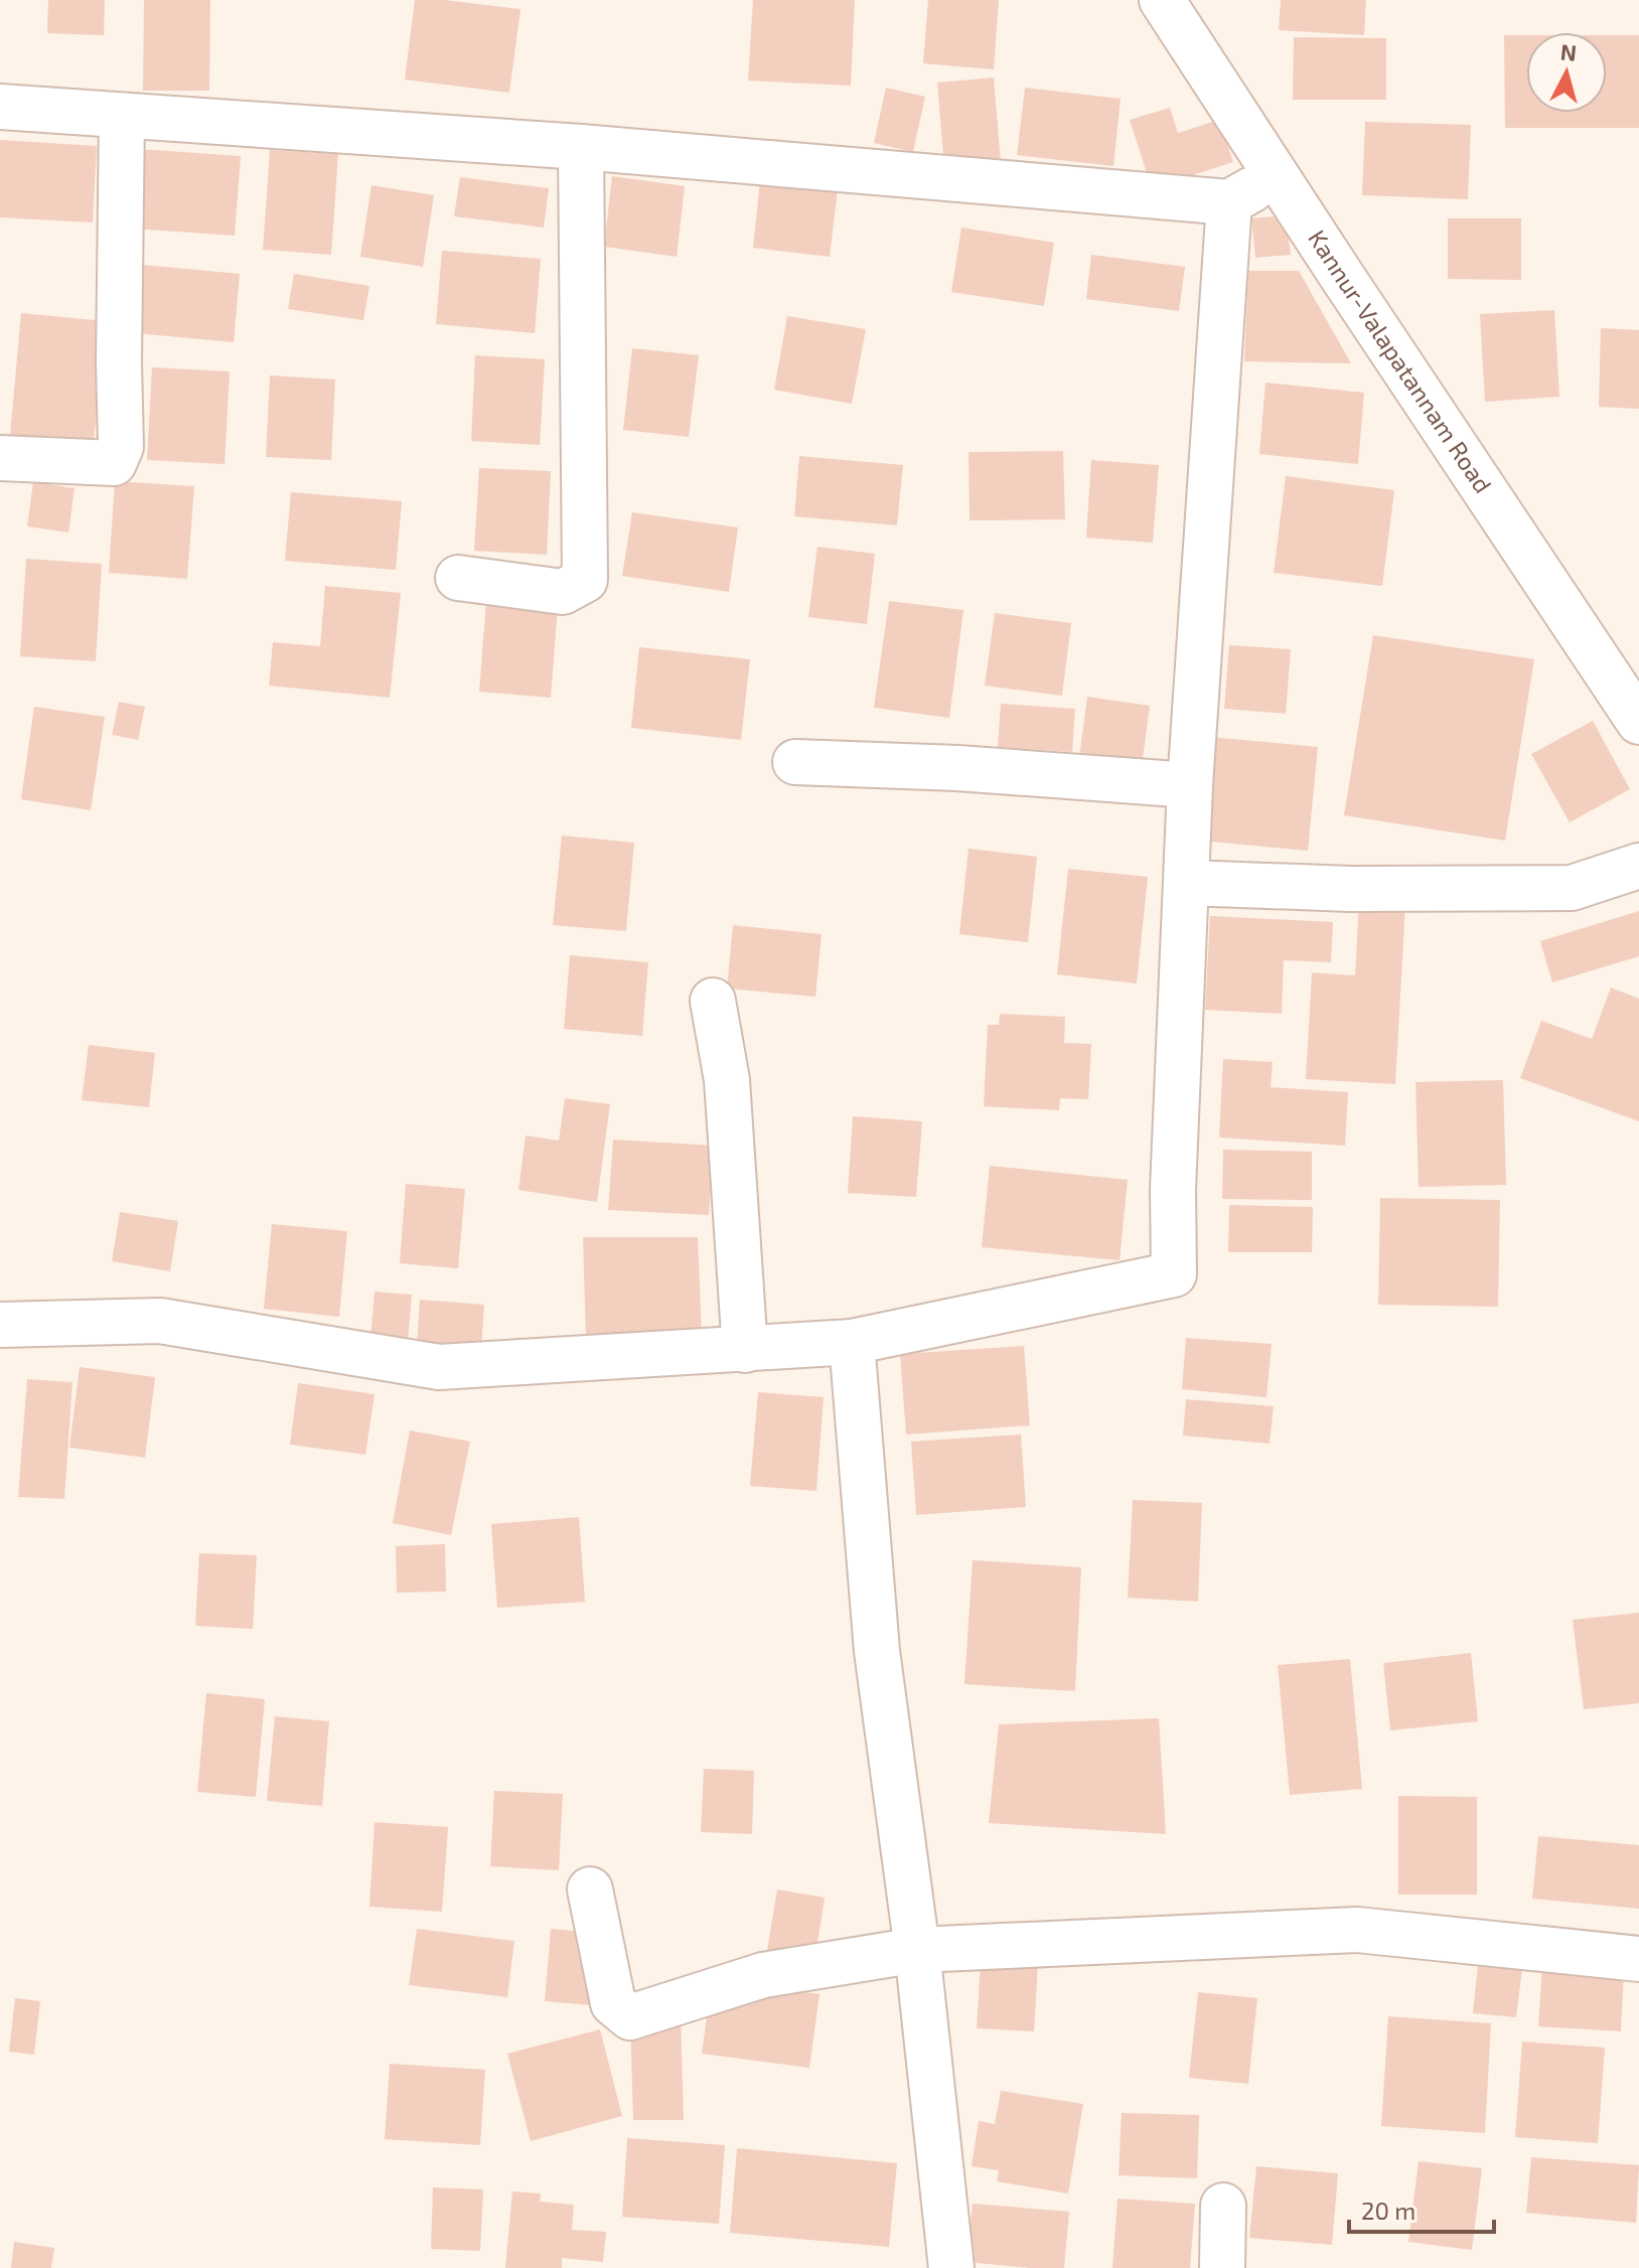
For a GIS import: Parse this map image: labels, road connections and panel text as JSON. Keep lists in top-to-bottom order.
{
  "streets": {
    "street": ["Kannur-Valapatannam Road"]
  },
  "scale_bar": "20 m",
  "north": "top"
}
